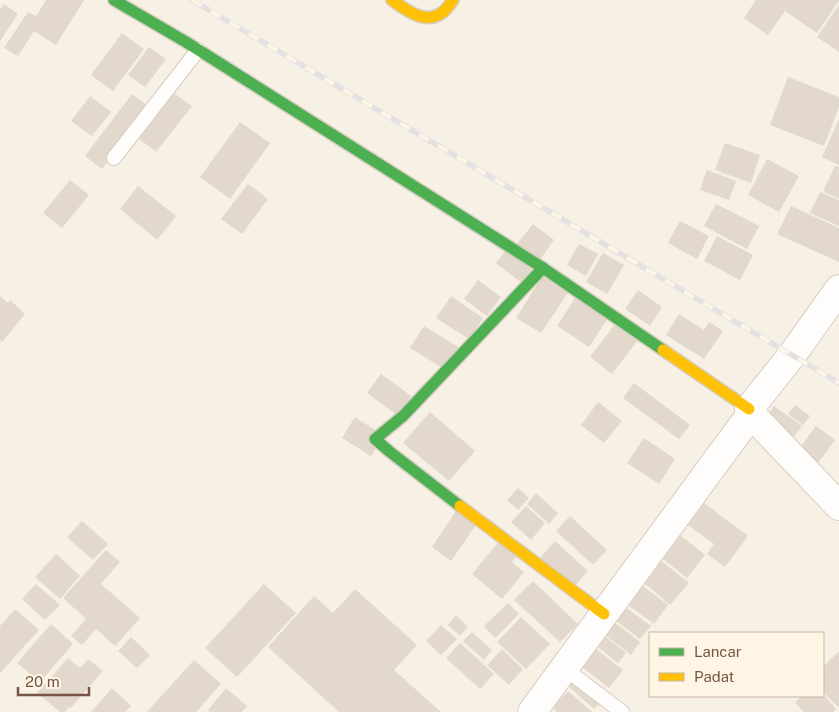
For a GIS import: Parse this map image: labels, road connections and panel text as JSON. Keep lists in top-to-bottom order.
{
  "legend": ["Lancar", "Padat"],
  "scale_bar": "20 m"
}
